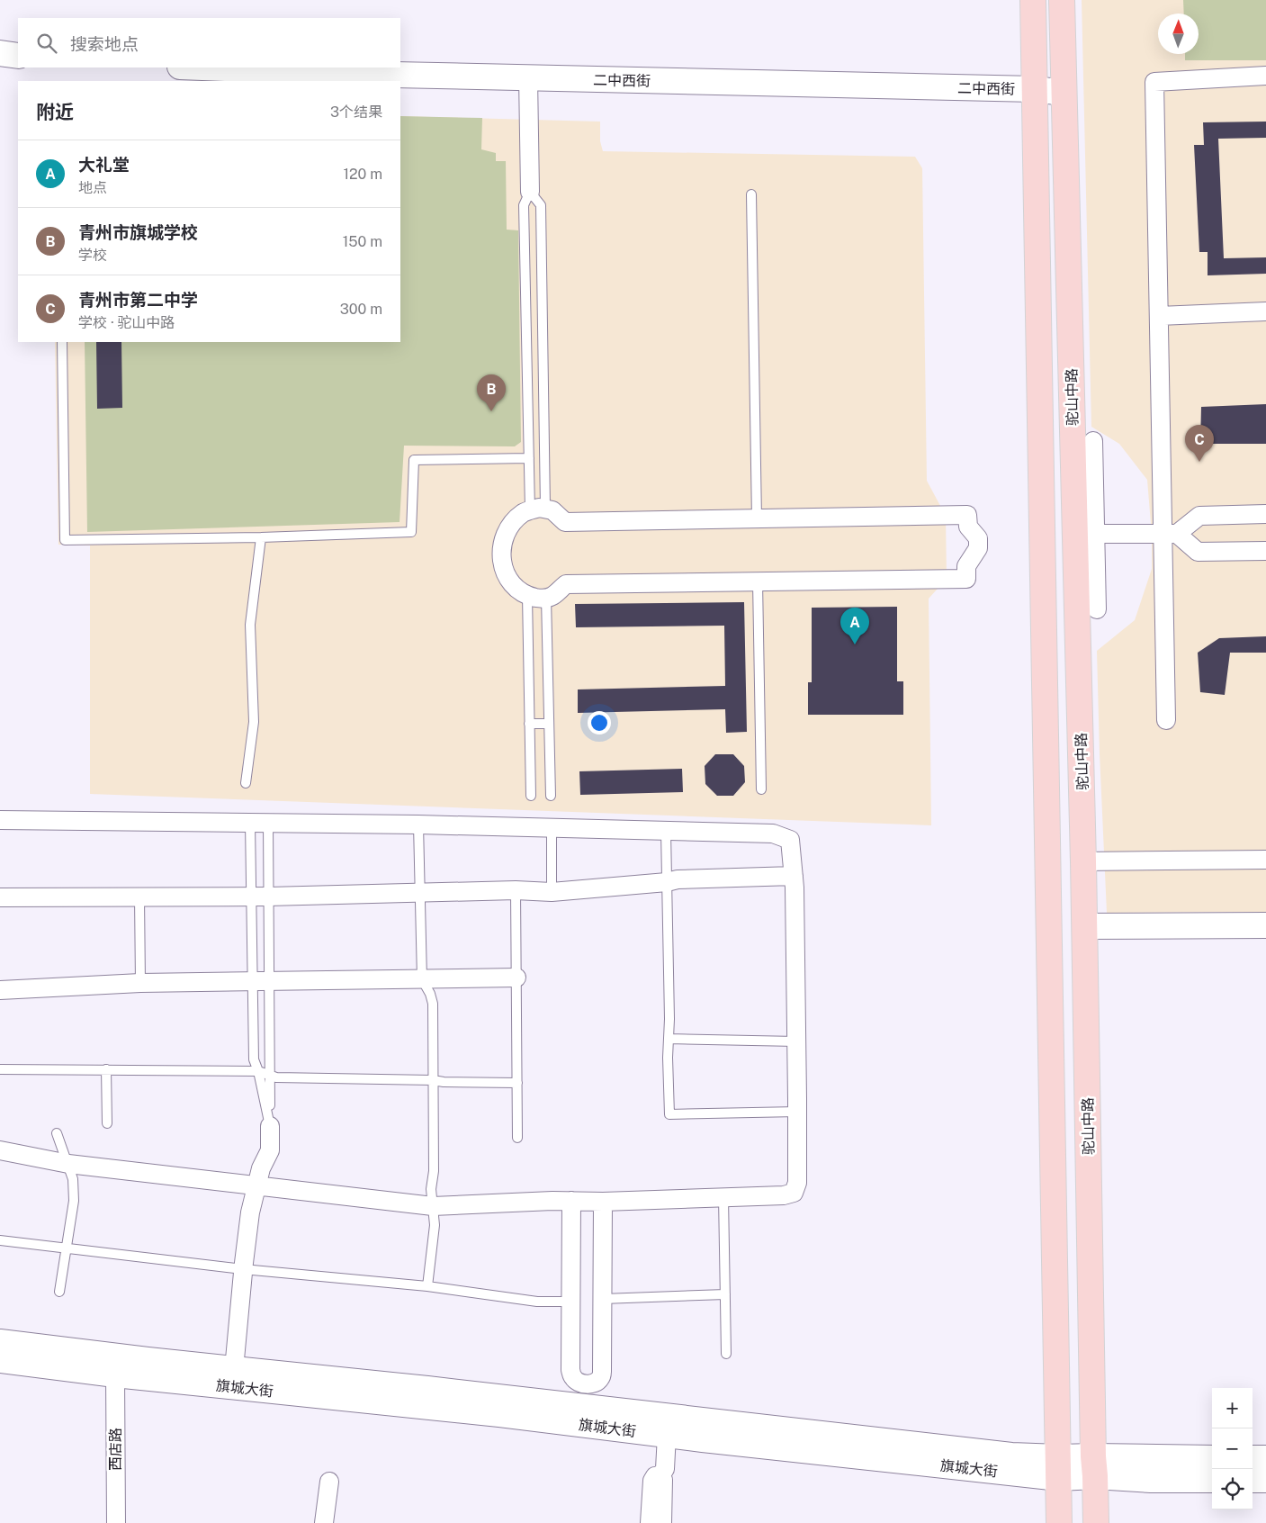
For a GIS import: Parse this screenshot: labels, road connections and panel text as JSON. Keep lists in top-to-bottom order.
{
  "streets": {
    "main road": ["二中西街", "驼山中路", "旗城大街"],
    "street": ["西店路"]
  },
  "crossings": [
    ["二中西街", "驼山中路"],
    ["驼山中路", "旗城大街"],
    ["旗城大街", "西店路"]
  ],
  "north": "top",
  "page": {
    "search": "搜索地点",
    "heading": ["附近", "3个结果"],
    "list": [
      {
        "mark": "A",
        "name": "大礼堂",
        "note": "地点",
        "value": "120 m"
      },
      {
        "mark": "B",
        "name": "青州市旗城学校",
        "note": "学校",
        "value": "150 m"
      },
      {
        "mark": "C",
        "name": "青州市第二中学",
        "note": "学校 · 驼山中路",
        "value": "300 m"
      }
    ],
    "pins": ["B", "C", "A"],
    "map_buttons": ["+", "−"]
  }
}
